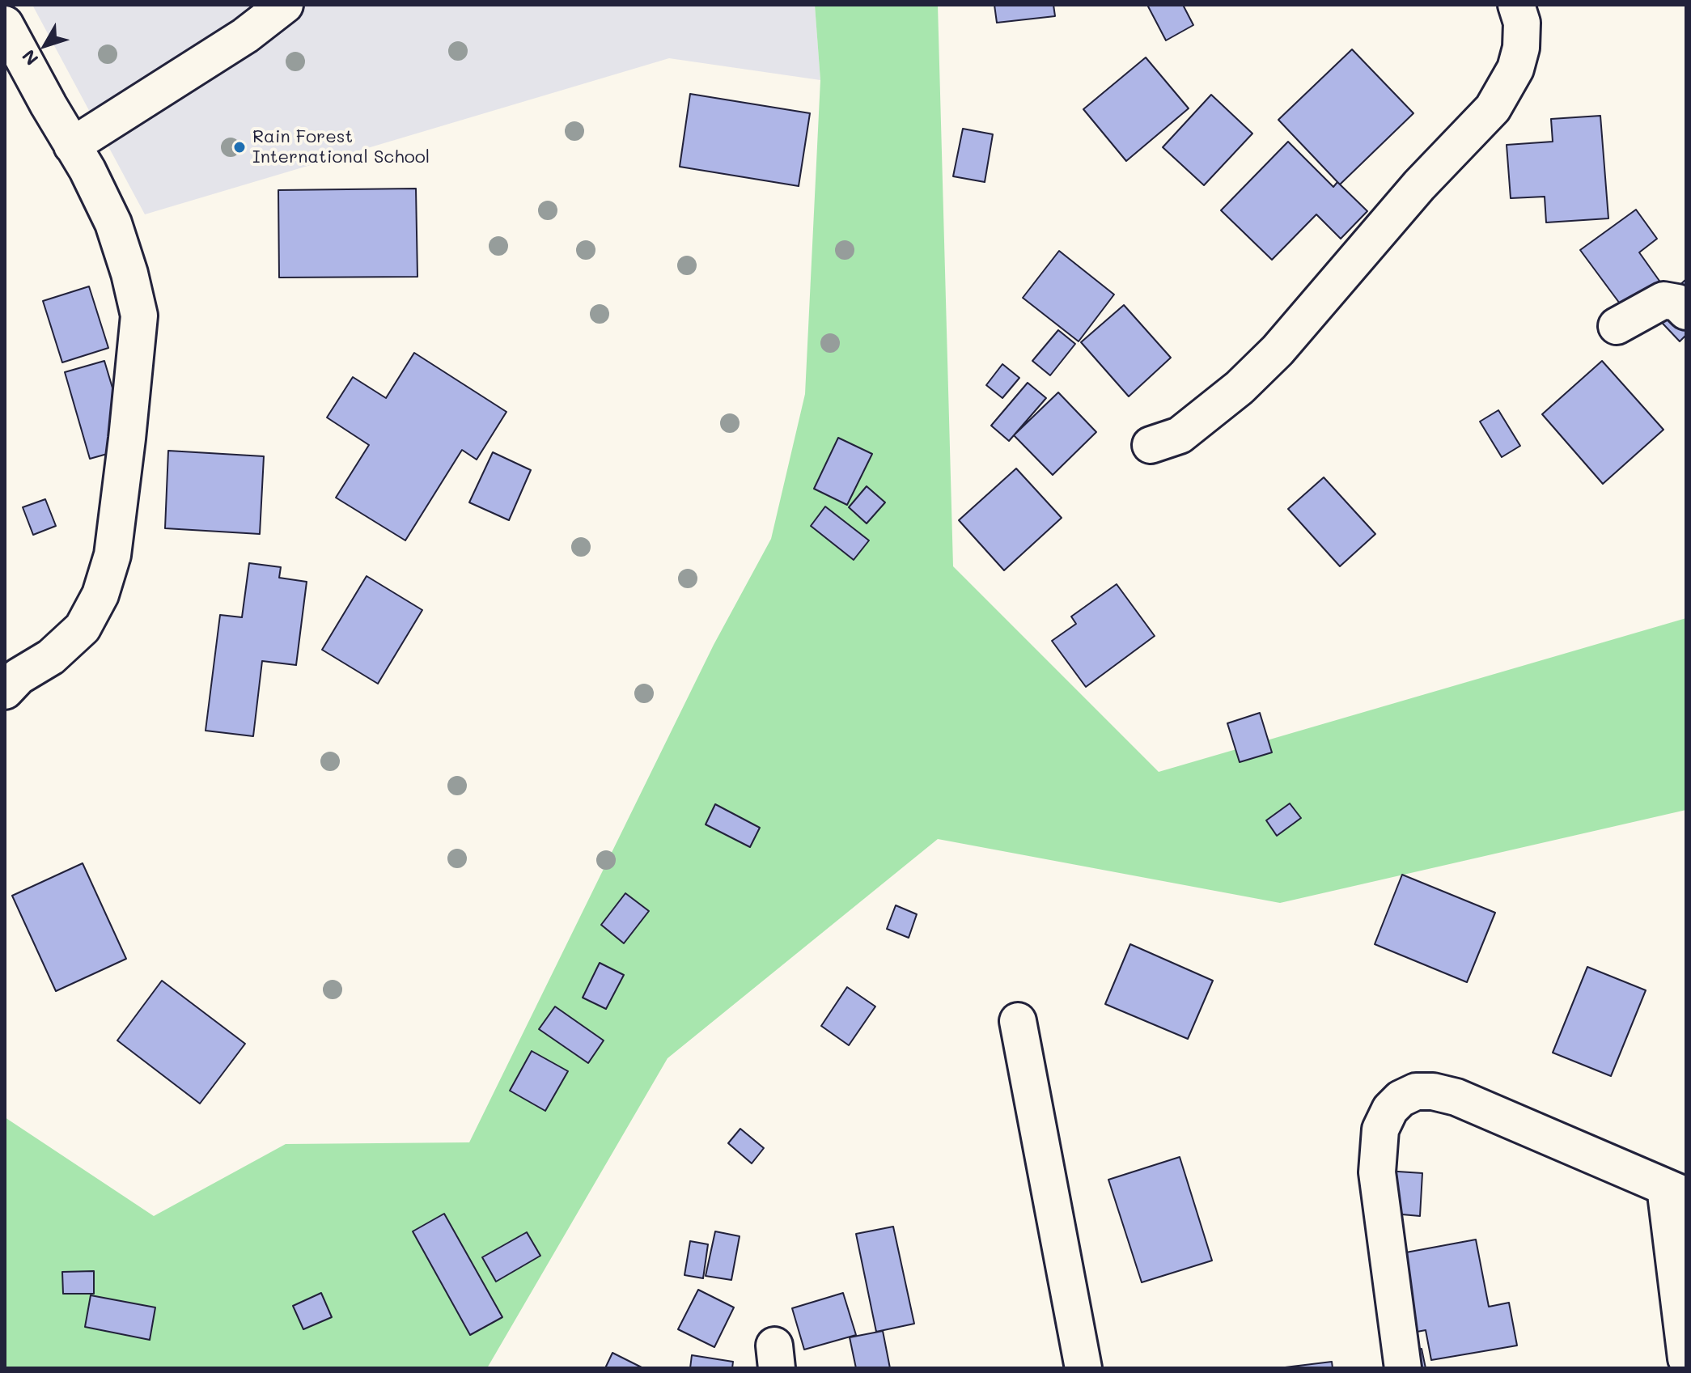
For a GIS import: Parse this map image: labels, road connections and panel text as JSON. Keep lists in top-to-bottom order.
{
  "places": ["Rain Forest International School"],
  "north": "bottom left"
}
